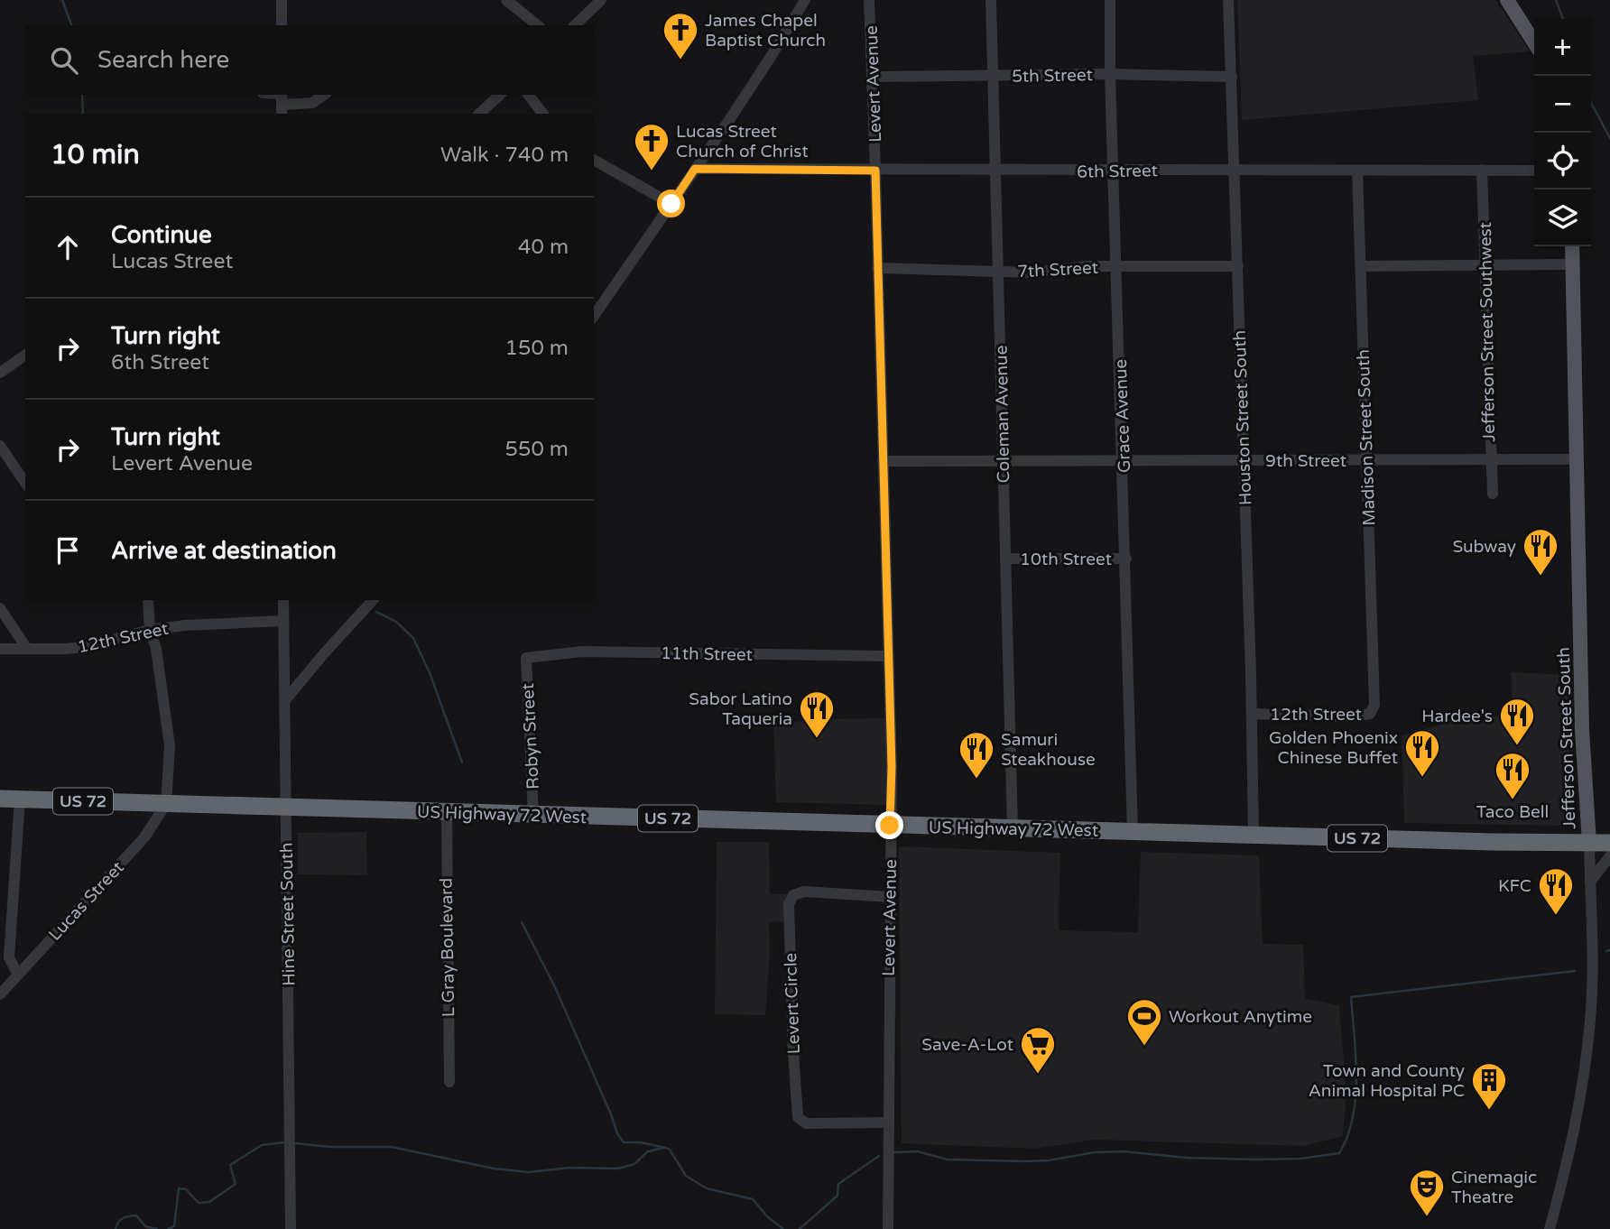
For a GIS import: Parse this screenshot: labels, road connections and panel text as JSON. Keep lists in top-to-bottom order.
{
  "streets": {
    "highway": ["US 72", "US Highway 72 West"],
    "main road": ["Jefferson Street South"],
    "street": [
      "5th Street",
      "Levert Avenue",
      "6th Street",
      "7th Street",
      "Jefferson Street Southwest",
      "Coleman Avenue",
      "Grace Avenue",
      "Houston Street South",
      "Madison Street South",
      "9th Street",
      "10th Street",
      "12th Street",
      "11th Street",
      "Robyn Street",
      "Lucas Street",
      "Hine Street South",
      "L Gray Boulevard",
      "Levert Circle"
    ]
  },
  "crossings": [
    ["5th Street", "Levert Avenue"],
    ["5th Street", "Coleman Avenue"],
    ["5th Street", "Grace Avenue"],
    ["5th Street", "Houston Street South"],
    ["Levert Avenue", "6th Street"],
    ["Levert Avenue", "7th Street"],
    ["Levert Avenue", "9th Street"],
    ["Levert Avenue", "11th Street"],
    ["Levert Avenue", "US Highway 72 West"],
    ["Levert Avenue", "Levert Circle"],
    ["6th Street", "Jefferson Street Southwest"],
    ["6th Street", "Coleman Avenue"],
    ["6th Street", "Grace Avenue"],
    ["6th Street", "Houston Street South"],
    ["6th Street", "Madison Street South"],
    ["7th Street", "Coleman Avenue"],
    ["7th Street", "Grace Avenue"],
    ["7th Street", "Houston Street South"],
    ["Jefferson Street Southwest", "9th Street"],
    ["Coleman Avenue", "9th Street"],
    ["Coleman Avenue", "10th Street"],
    ["Coleman Avenue", "US Highway 72 West"],
    ["Grace Avenue", "9th Street"],
    ["Grace Avenue", "10th Street"],
    ["Grace Avenue", "US Highway 72 West"],
    ["Houston Street South", "9th Street"],
    ["Houston Street South", "12th Street"],
    ["Houston Street South", "US Highway 72 West"],
    ["Madison Street South", "9th Street"],
    ["Madison Street South", "12th Street"],
    ["9th Street", "Jefferson Street South"],
    ["12th Street", "Hine Street South"],
    ["11th Street", "Robyn Street"],
    ["Robyn Street", "US Highway 72 West"],
    ["Jefferson Street South", "US Highway 72 West"],
    ["US Highway 72 West", "Lucas Street"],
    ["US Highway 72 West", "Hine Street South"],
    ["US Highway 72 West", "L Gray Boulevard"]
  ],
  "places": {
    "church": ["James Chapel Baptist Church", "Lucas Street Church of Christ"],
    "restaurant": [
      "Subway",
      "Sabor Latino Taqueria",
      "Hardee's",
      "Golden Phoenix Chinese Buffet",
      "Samuri Steakhouse",
      "Taco Bell",
      "KFC"
    ],
    "sports": ["Workout Anytime"],
    "supermarket": ["Save-A-Lot"],
    "building": ["Town and County Animal Hospital PC"],
    "theatre": ["Cinemagic Theatre"]
  },
  "page": {
    "map_buttons": ["+", "−"],
    "search": "Search here",
    "heading": ["10 min", "Walk · 740 m"],
    "list": [
      ["Continue", "Lucas Street", "40 m"],
      ["Turn right", "6th Street", "150 m"],
      ["Turn right", "Levert Avenue", "550 m"],
      "Arrive at destination"
    ]
  }
}
